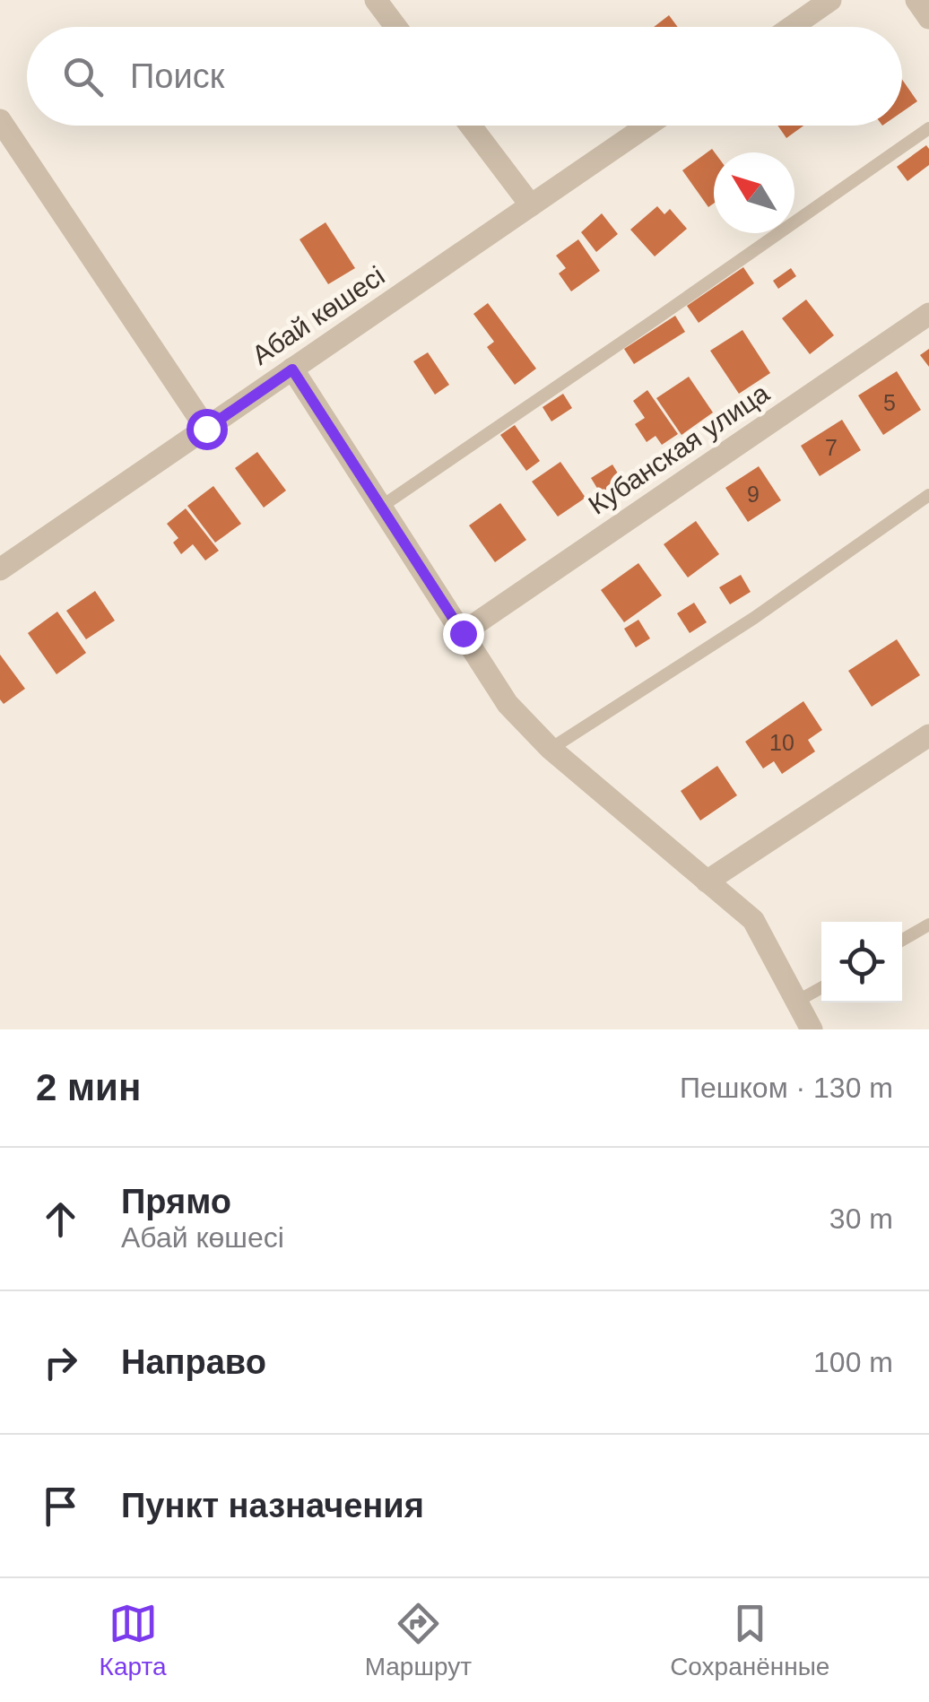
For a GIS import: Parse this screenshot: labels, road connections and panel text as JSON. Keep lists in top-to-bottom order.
{
  "streets": {
    "street": ["Абай көшесі", "Кубанская улица"]
  },
  "house_numbers": [
    "5",
    "7",
    "9",
    "10"
  ],
  "north": "top left",
  "page": {
    "search": "Поиск",
    "heading": ["2 мин", "Пешком · 130 m"],
    "list": [
      ["Прямо", "Абай көшесі", "30 m"],
      ["Направо", "100 m"],
      "Пункт назначения"
    ],
    "nav": ["Карта", "Маршрут", "Сохранённые"]
  }
}
